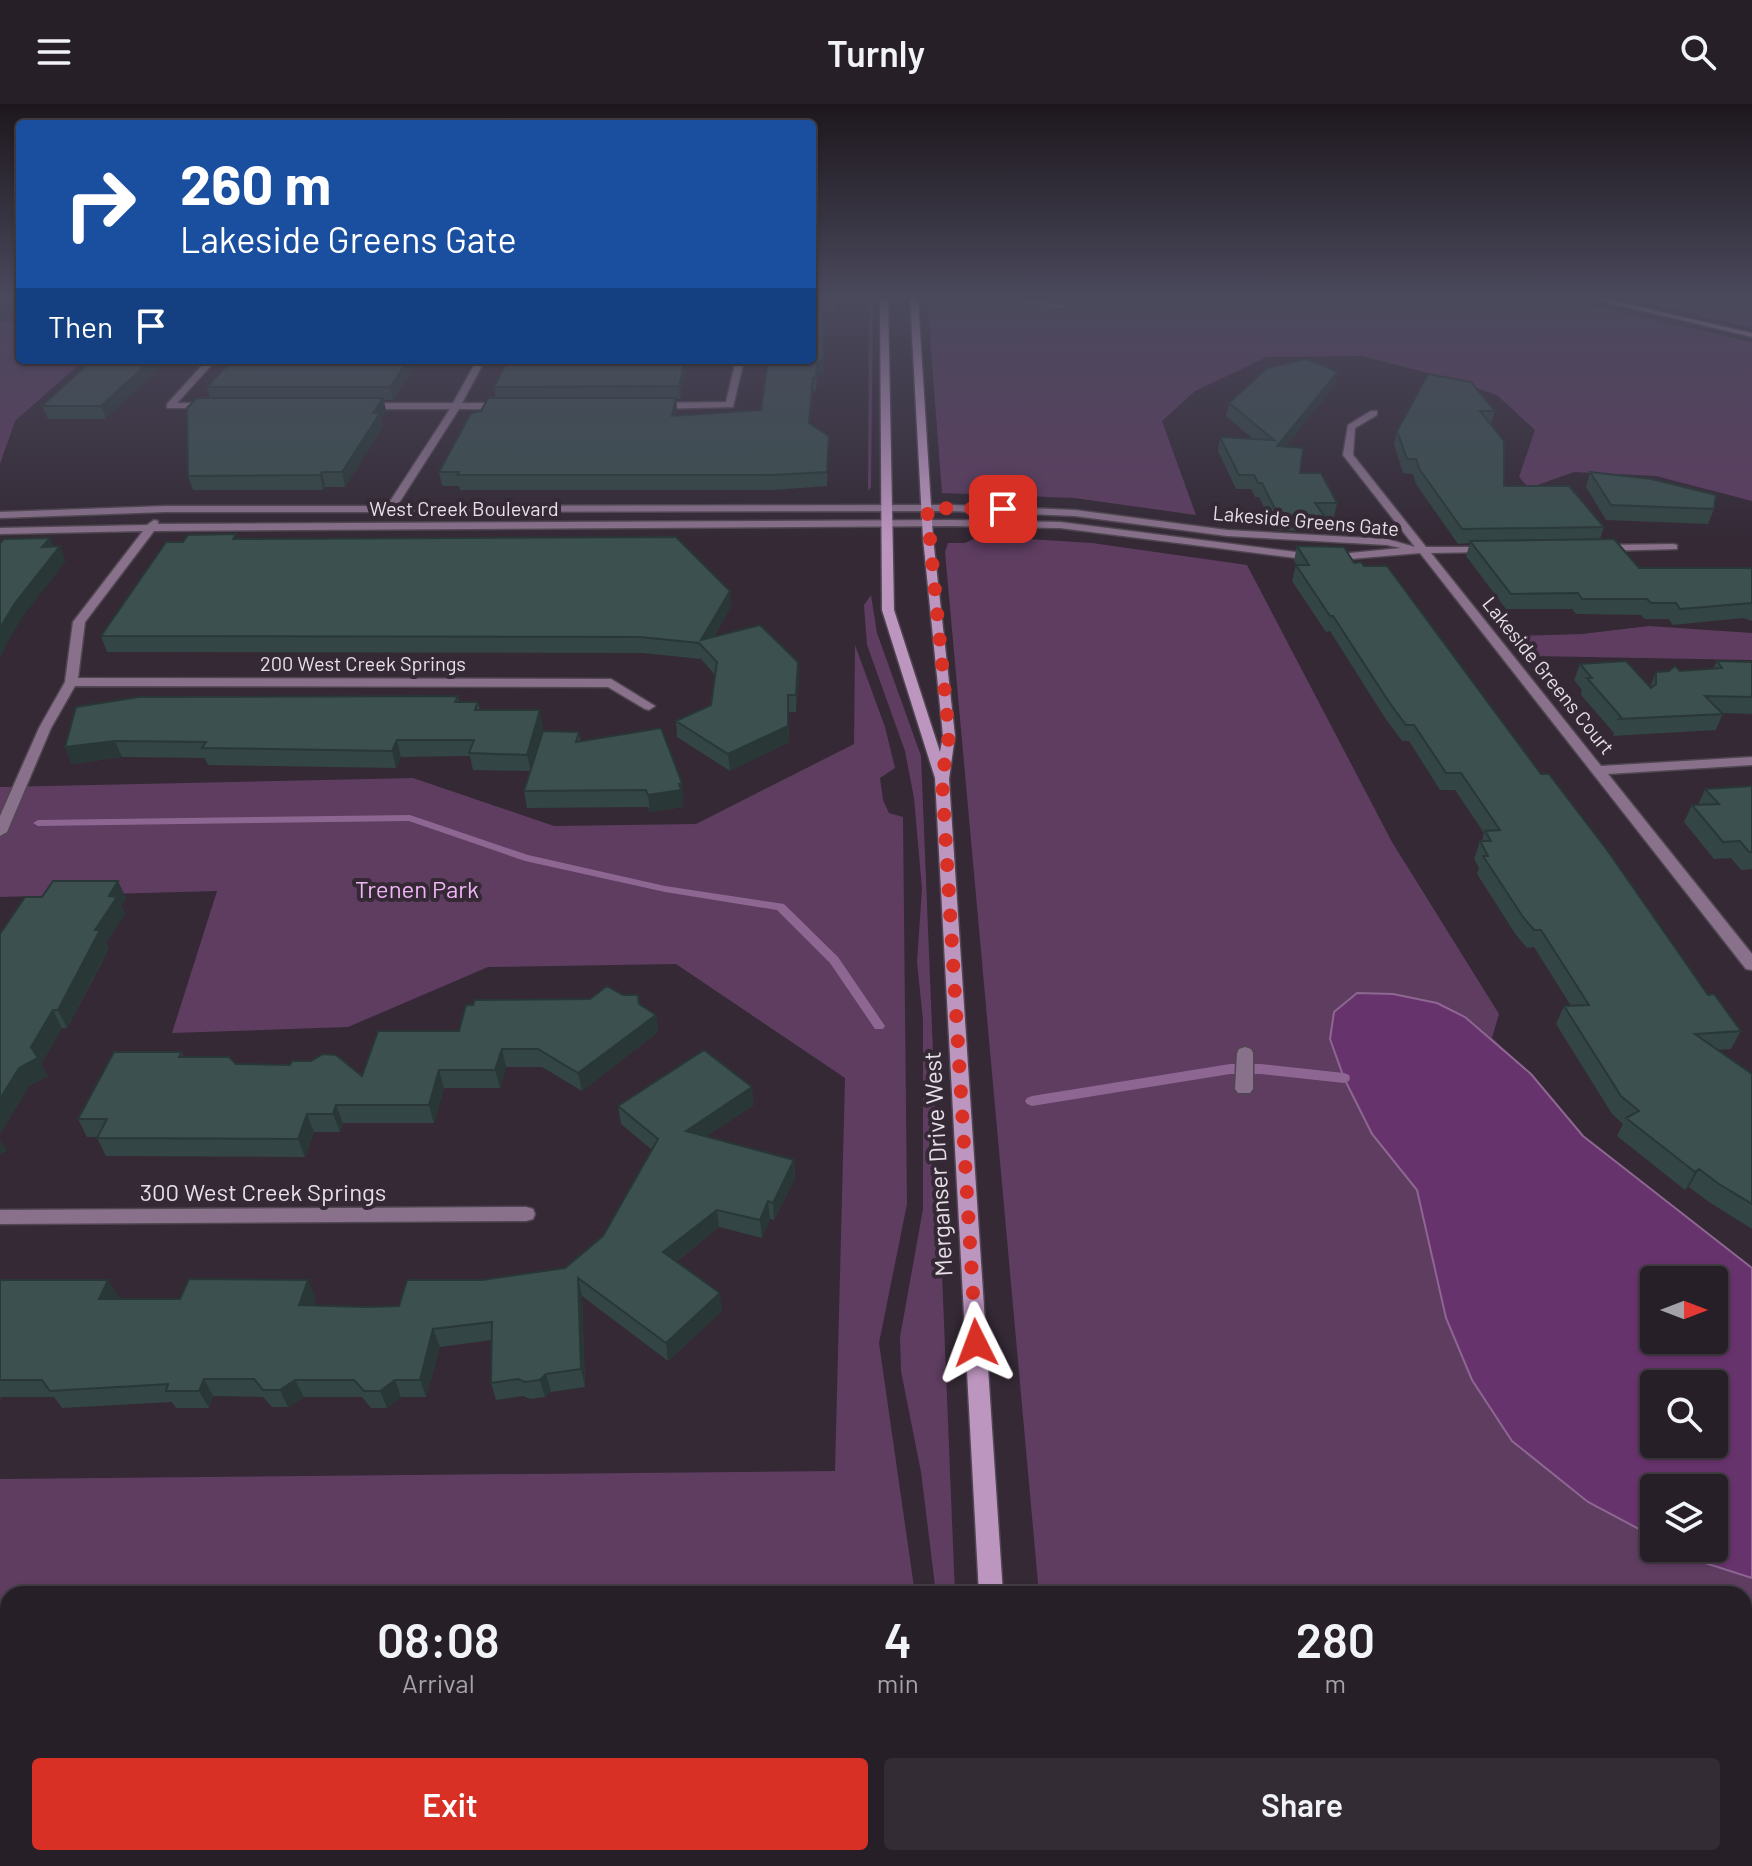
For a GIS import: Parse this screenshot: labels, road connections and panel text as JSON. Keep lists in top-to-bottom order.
{
  "streets": {
    "street": [
      "West Creek Boulevard",
      "Lakeside Greens Gate",
      "200 West Creek Springs",
      "Lakeside Greens Court",
      "Merganser Drive West",
      "300 West Creek Springs"
    ]
  },
  "crossings": [
    ["West Creek Boulevard", "Lakeside Greens Gate"],
    ["West Creek Boulevard", "Merganser Drive West"],
    ["Lakeside Greens Gate", "Lakeside Greens Court"],
    ["Lakeside Greens Gate", "Merganser Drive West"]
  ],
  "parks": ["Trenen Park"],
  "north": "right",
  "page": {
    "header": "Turnly",
    "turn": ["260 m", "Lakeside Greens Gate"],
    "then": "Then",
    "eta": [
      "08:08",
      "Arrival",
      "4",
      "min",
      "280",
      "m"
    ],
    "buttons": ["Exit", "Share"]
  }
}
